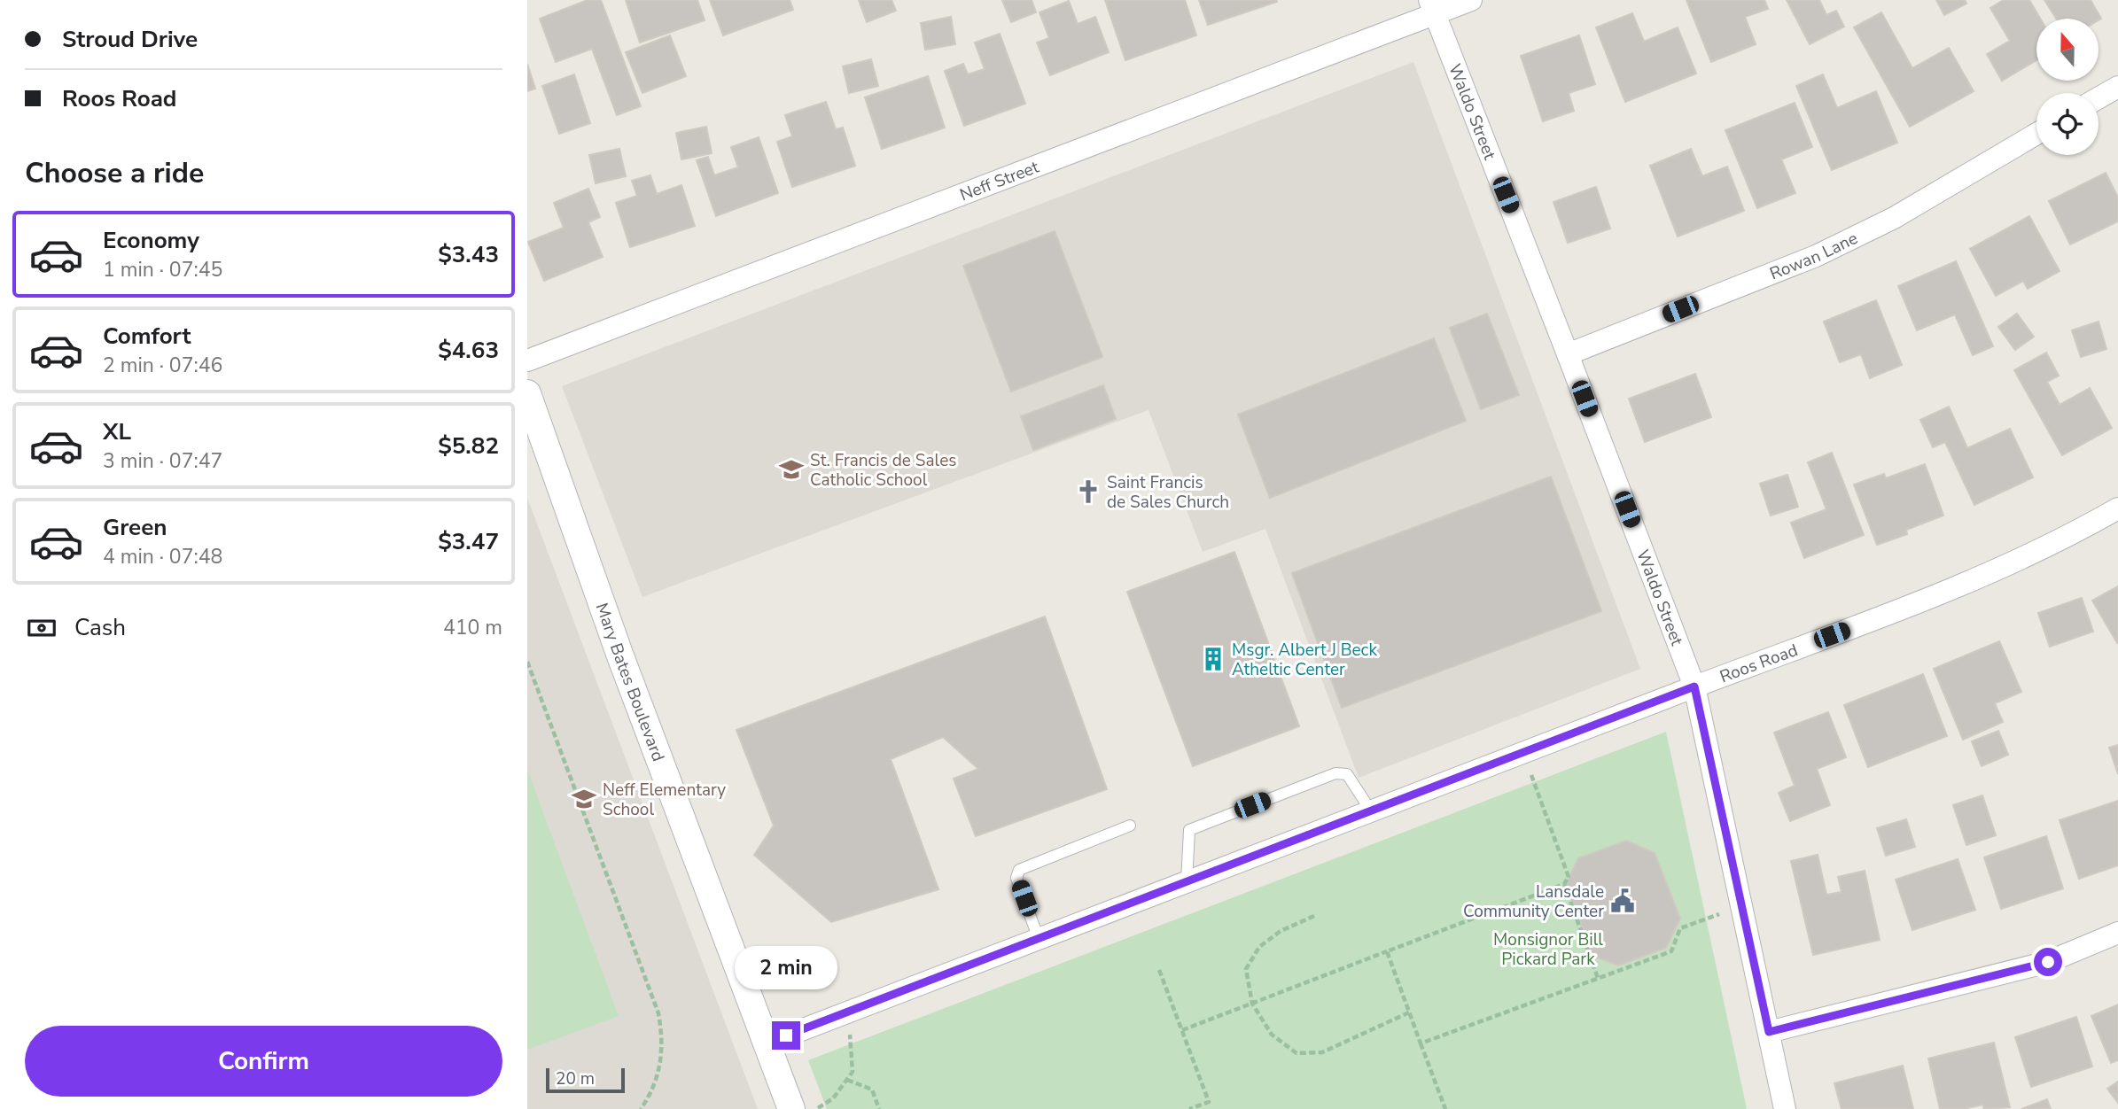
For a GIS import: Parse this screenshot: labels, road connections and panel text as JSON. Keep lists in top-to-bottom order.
{
  "streets": {
    "street": [
      "Waldo Street",
      "Neff Street",
      "Rowan Lane",
      "Roos Road",
      "Mary Bates Boulevard"
    ]
  },
  "crossings": [
    ["Waldo Street", "Neff Street"],
    ["Waldo Street", "Rowan Lane"],
    ["Waldo Street", "Roos Road"],
    ["Roos Road", "Mary Bates Boulevard"]
  ],
  "parks": ["Monsignor Bill Pickard Park"],
  "places": {
    "school or university": ["St. Francis de Sales Catholic School", "Neff Elementary School"],
    "church": ["Saint Francis de Sales Church"],
    "building": ["Msgr. Albert J Beck Atheltic Center"],
    "public building": ["Lansdale Community Center"]
  },
  "scale_bar": "20 m",
  "north": "top",
  "page": {
    "banner": ["Stroud Drive", "Roos Road"],
    "heading": "Choose a ride",
    "list": [
      {
        "name": "Economy",
        "note": "1 min · 07:45",
        "value": "$3.43"
      },
      {
        "name": "Comfort",
        "note": "2 min · 07:46",
        "value": "$4.63"
      },
      {
        "name": "XL",
        "note": "3 min · 07:47",
        "value": "$5.82"
      },
      {
        "name": "Green",
        "note": "4 min · 07:48",
        "value": "$3.47"
      }
    ],
    "pay": ["Cash", "410 m"],
    "bubble": "2 min",
    "buttons": "Confirm",
    "scale": "20 m"
  }
}
